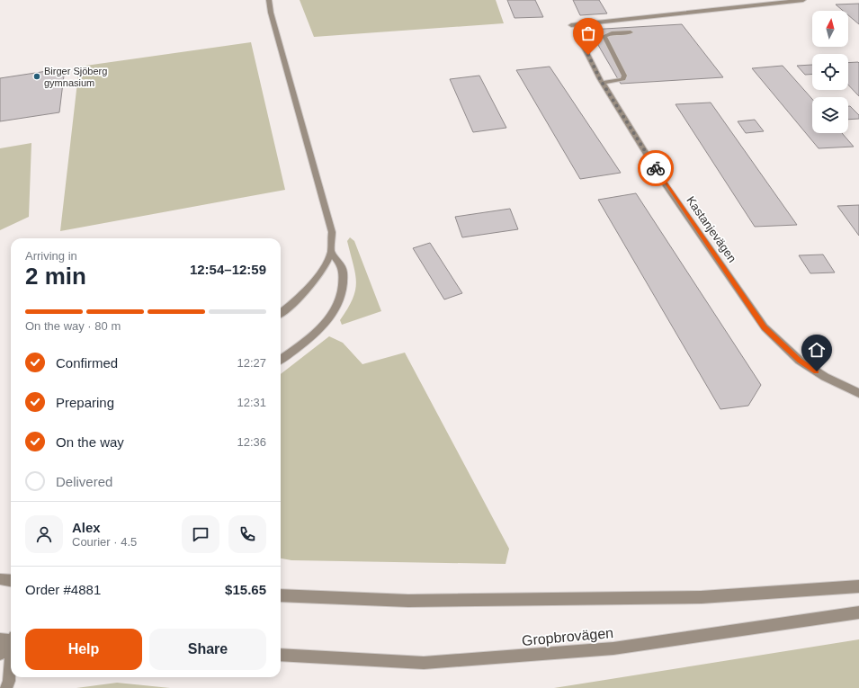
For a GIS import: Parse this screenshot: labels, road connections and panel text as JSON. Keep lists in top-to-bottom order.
{
  "streets": {
    "street": ["Kastanjevägen", "Gropbrovägen"]
  },
  "places": ["Birger Sjöberg gymnasium"],
  "north": "top",
  "page": {
    "heading": ["2 min", "Arriving in", "12:54–12:59"],
    "panel": [
      "Alex",
      "Courier · 4.5",
      "Order #4881",
      "$15.65"
    ],
    "bar": "On the way · 80 m",
    "list": [
      ["Confirmed", "12:27"],
      ["Preparing", "12:31"],
      ["On the way", "12:36"],
      "Delivered"
    ],
    "buttons": ["Help", "Share"]
  }
}
